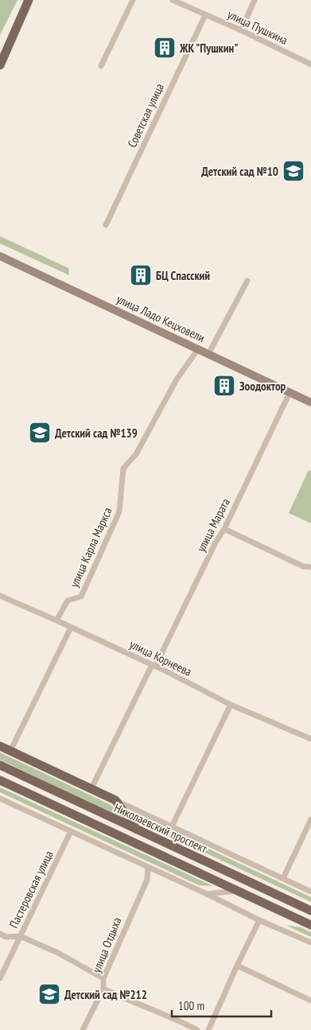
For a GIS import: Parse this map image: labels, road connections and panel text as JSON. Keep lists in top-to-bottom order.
{
  "streets": {
    "main road": ["улица Ладо Кецховели", "Николаевский проспект"],
    "street": [
      "улица Пушкина",
      "Советская улица",
      "улица Марата",
      "улица Карла Маркса",
      "улица Корнеева",
      "Пастеровская улица",
      "улица Отдыха"
    ]
  },
  "crossings": [
    ["улица Пушкина", "Советская улица"],
    ["улица Ладо Кецховели", "улица Марата"],
    ["улица Ладо Кецховели", "улица Карла Маркса"],
    ["улица Марата", "улица Корнеева"],
    ["улица Карла Маркса", "улица Корнеева"]
  ],
  "places": {
    "building": ["ЖК \"Пушкин\"", "БЦ Спасский", "Зоодоктор"],
    "school or university": ["Детский сад №10", "Детский сад №139", "Детский сад №212"]
  },
  "scale_bar": "100 m"
}
